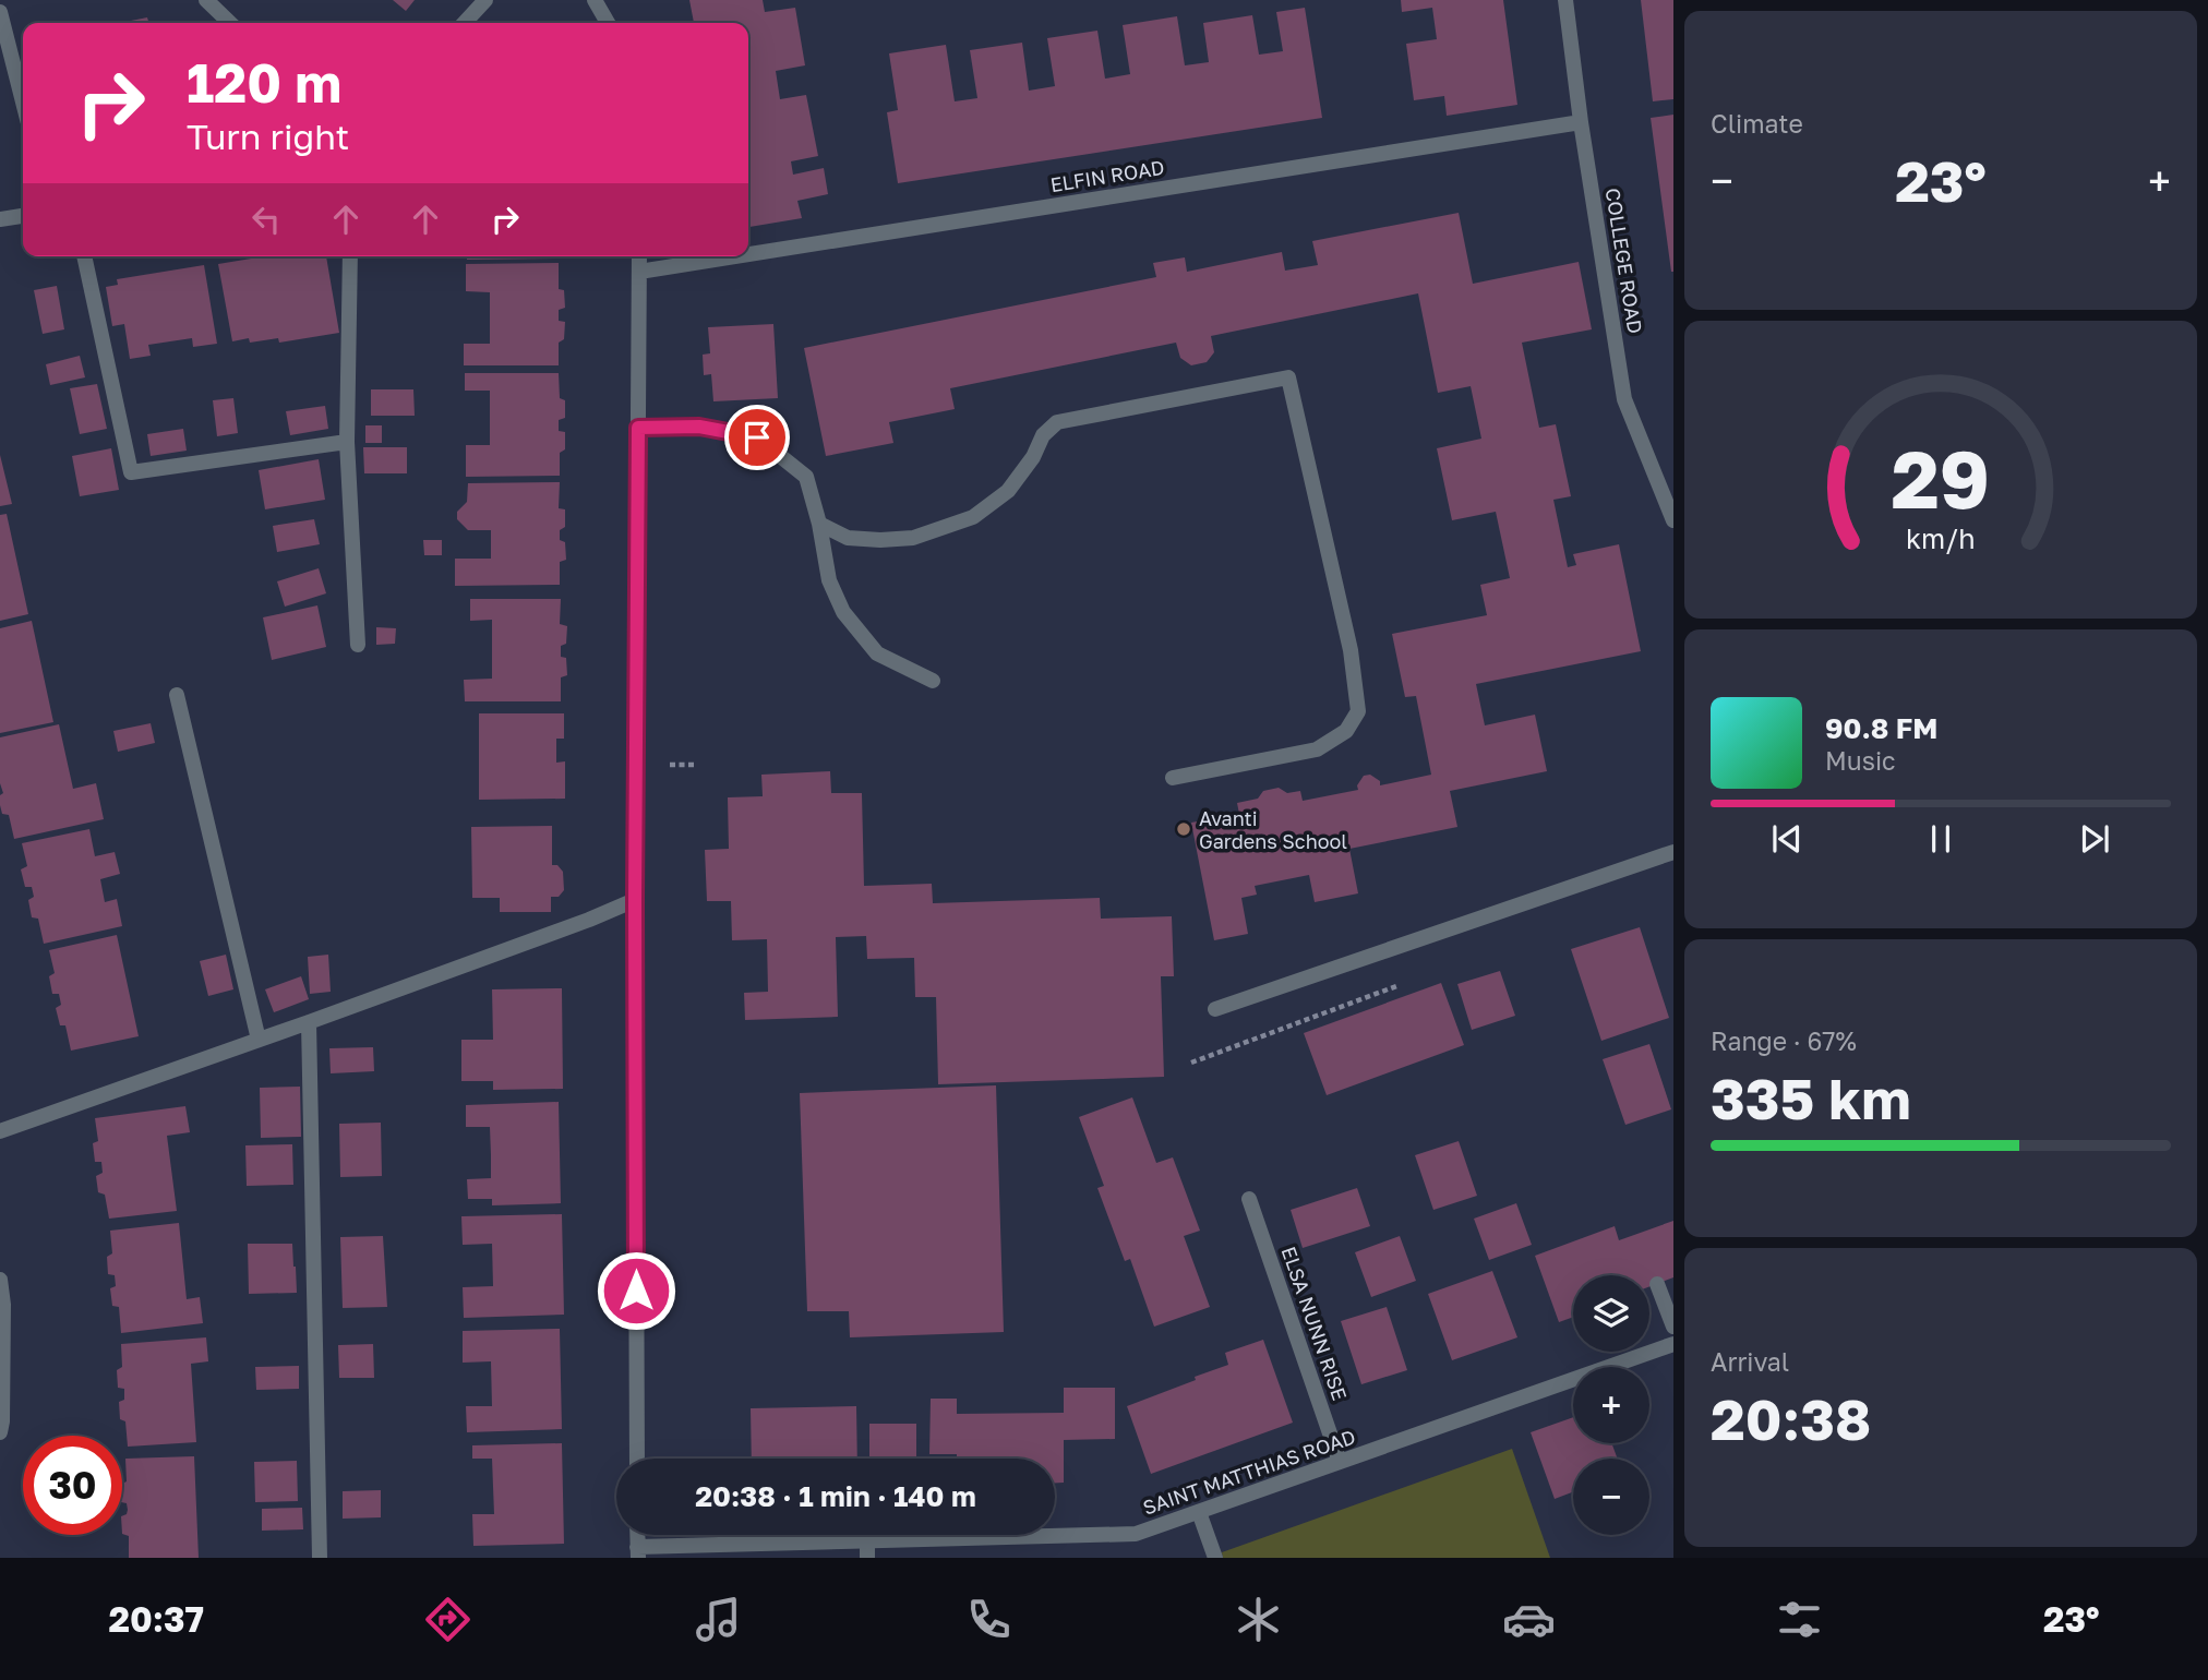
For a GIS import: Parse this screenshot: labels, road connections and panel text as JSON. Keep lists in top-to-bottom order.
{
  "streets": {
    "street": [
      "ELFIN ROAD",
      "COLLEGE ROAD",
      "ELSA NUNN RISE",
      "SAINT MATTHIAS ROAD"
    ]
  },
  "crossings": [
    ["ELFIN ROAD", "COLLEGE ROAD"],
    ["ELSA NUNN RISE", "SAINT MATTHIAS ROAD"]
  ],
  "places": ["Avanti Gardens School"],
  "page": {
    "tile": [
      "Climate",
      ["Range · 67%", "335 km"],
      ["Arrival", "20:38"]
    ],
    "turn": ["120 m", "Turn right"],
    "heat": ["−", "23°", "+"],
    "song": ["90.8 FM", "Music"],
    "map_buttons": ["+", "−"],
    "limit": "30",
    "trip": "20:38 · 1 min · 140 m",
    "tabs": ["20:37", "23°"],
    "gauge": ["29", "km/h"]
  }
}
